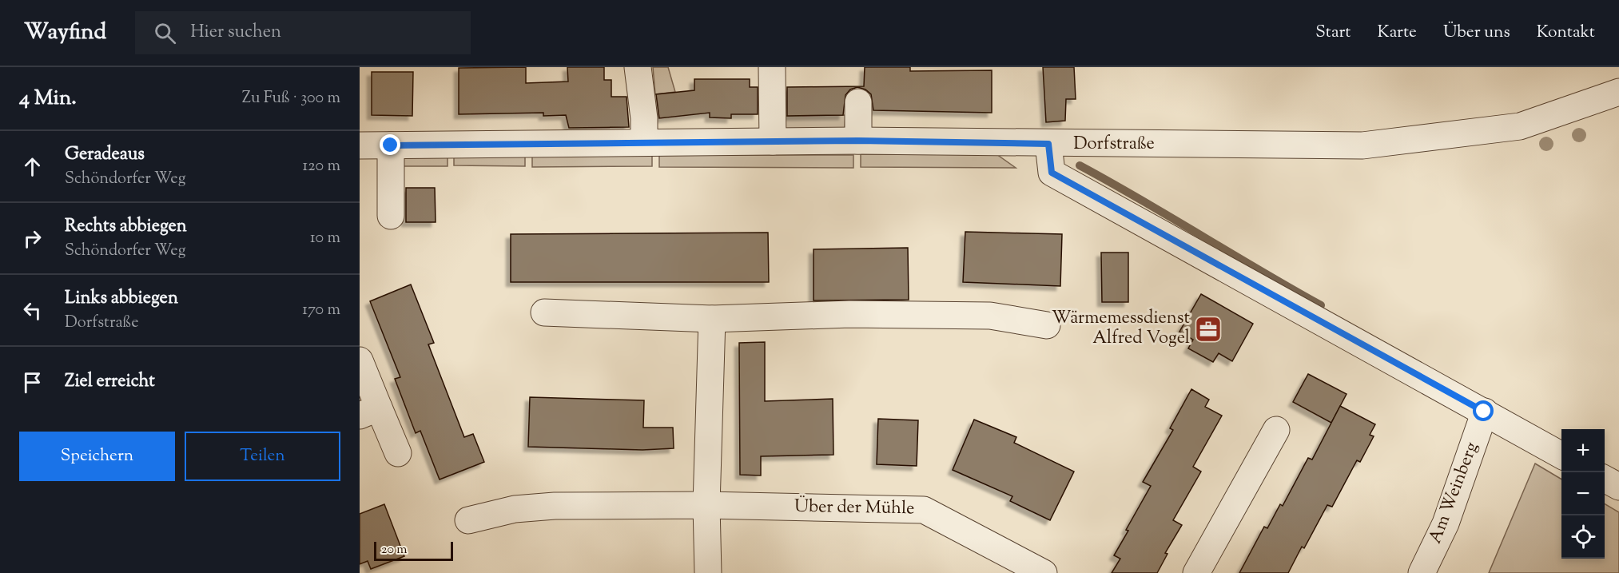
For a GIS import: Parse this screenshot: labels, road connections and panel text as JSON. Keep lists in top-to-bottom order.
{
  "streets": {
    "street": ["Dorfstraße", "Am Weinberg", "Über der Mühle"]
  },
  "places": {
    "office": ["Wärmemessdienst Alfred Vogel"]
  },
  "scale_bar": "20 m",
  "page": {
    "header": "Wayfind",
    "search": "Hier suchen",
    "nav": [
      "Start",
      "Karte",
      "Über uns",
      "Kontakt"
    ],
    "heading": ["4 Min.", "Zu Fuß · 300 m"],
    "list": [
      ["Geradeaus", "Schöndorfer Weg", "120 m"],
      ["Rechts abbiegen", "Schöndorfer Weg", "10 m"],
      ["Links abbiegen", "Dorfstraße", "170 m"],
      "Ziel erreicht"
    ],
    "buttons": ["Speichern", "Teilen"],
    "map_buttons": ["+", "−"],
    "scale": "20 m"
  }
}
